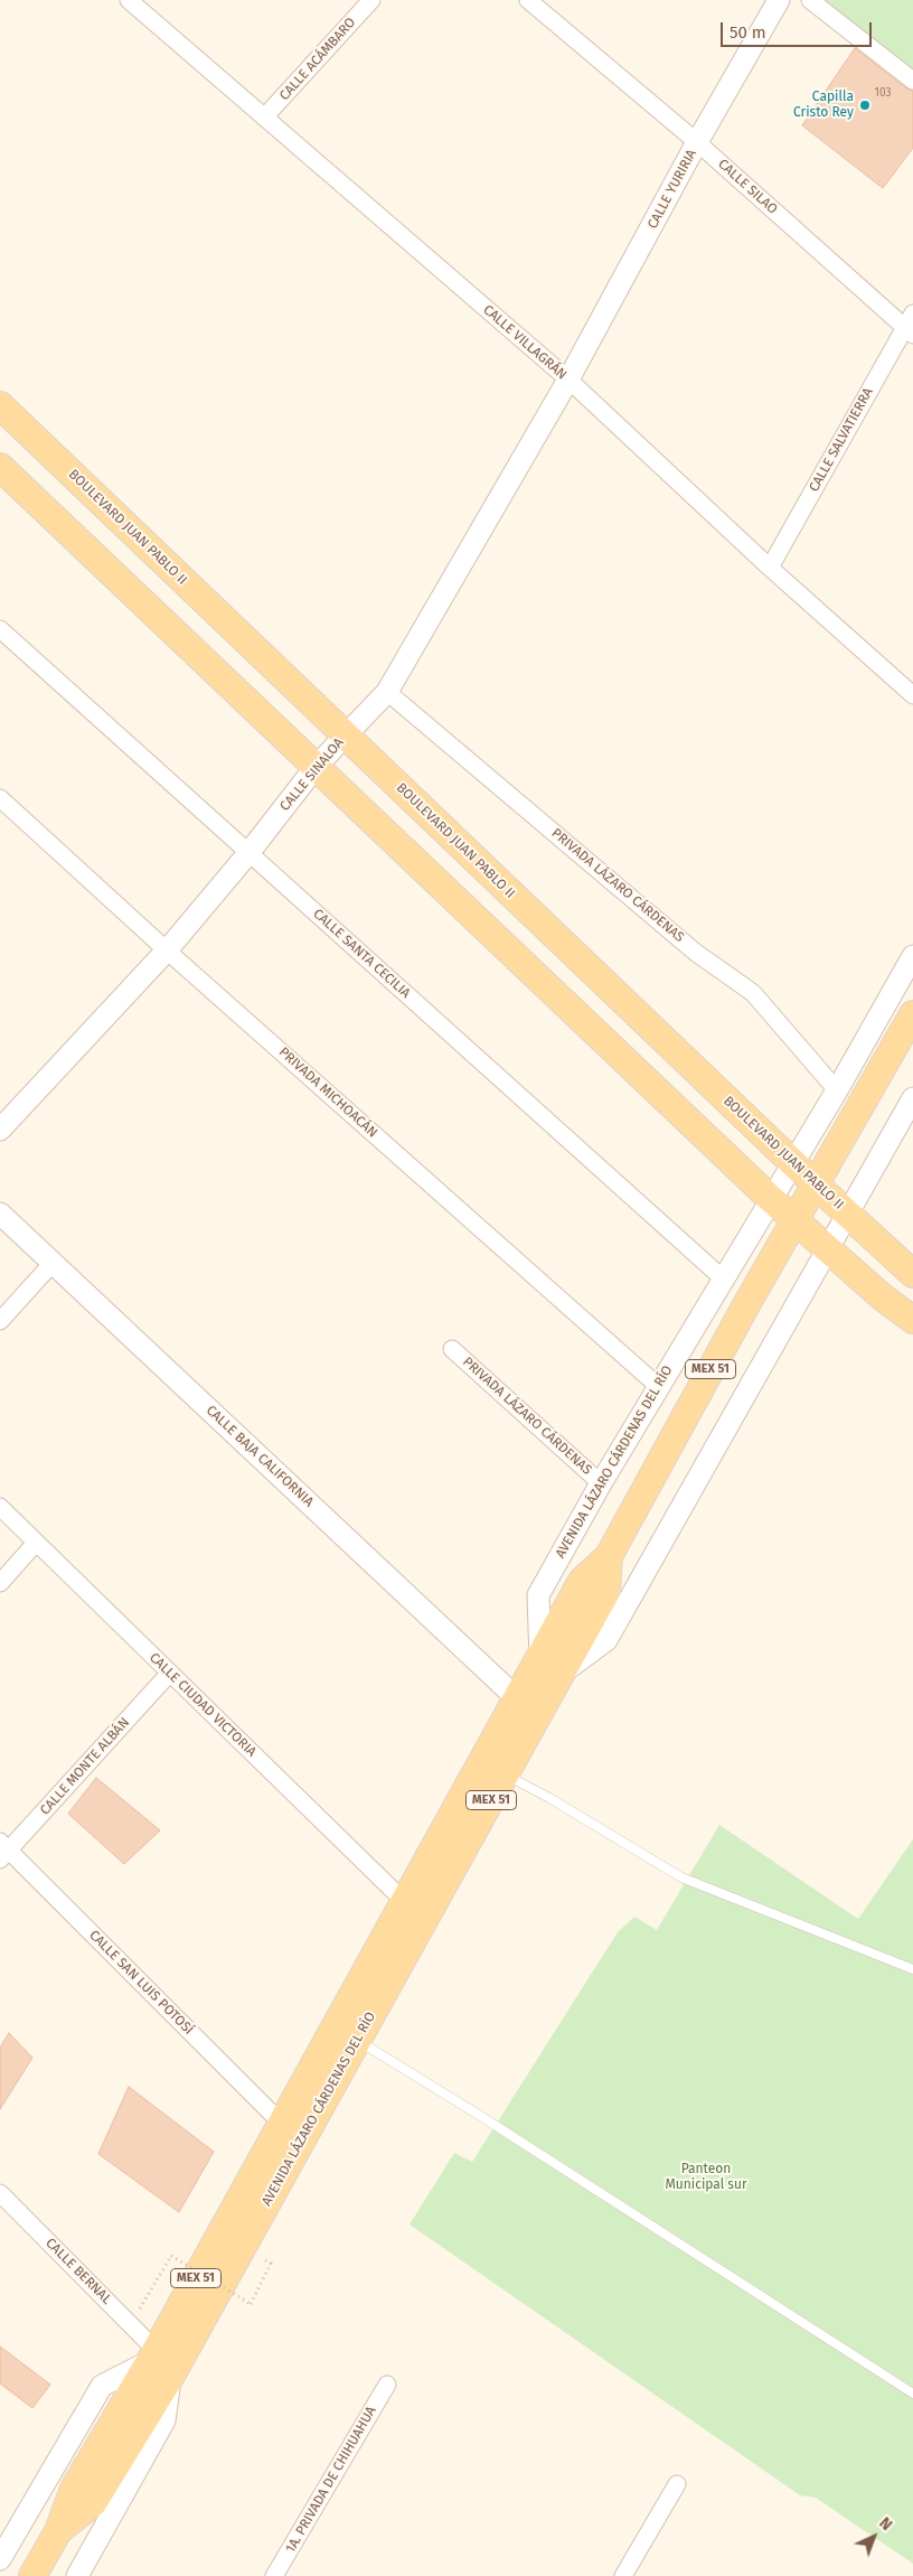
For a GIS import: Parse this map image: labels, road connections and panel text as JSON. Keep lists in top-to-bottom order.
{
  "streets": {
    "main road": ["BOULEVARD JUAN PABLO II", "MEX 51", "AVENIDA LÁZARO CÁRDENAS DEL RÍO"],
    "street": [
      "CALLE ACÁMBARO",
      "CALLE SILAO",
      "CALLE YURIRIA",
      "CALLE VILLAGRÁN",
      "CALLE SALVATIERRA",
      "CALLE SINALOA",
      "PRIVADA LÁZARO CÁRDENAS",
      "CALLE SANTA CECILIA",
      "PRIVADA MICHOACÁN",
      "CALLE BAJA CALIFORNIA",
      "CALLE CIUDAD VICTORIA",
      "CALLE MONTE ALBÁN",
      "CALLE SAN LUIS POTOSÍ",
      "CALLE BERNAL",
      "1A. PRIVADA DE CHIHUAHUA"
    ]
  },
  "crossings": [
    ["CALLE ACÁMBARO", "CALLE VILLAGRÁN"],
    ["CALLE SILAO", "CALLE YURIRIA"],
    ["CALLE SILAO", "CALLE SALVATIERRA"],
    ["CALLE YURIRIA", "CALLE VILLAGRÁN"],
    ["CALLE YURIRIA", "CALLE SINALOA"],
    ["CALLE VILLAGRÁN", "CALLE SALVATIERRA"],
    ["CALLE VILLAGRÁN", "CALLE SINALOA"],
    ["BOULEVARD JUAN PABLO II", "CALLE SINALOA"],
    ["BOULEVARD JUAN PABLO II", "AVENIDA LÁZARO CÁRDENAS DEL RÍO"],
    ["CALLE SINALOA", "PRIVADA LÁZARO CÁRDENAS"],
    ["CALLE SINALOA", "CALLE SANTA CECILIA"],
    ["CALLE SINALOA", "PRIVADA MICHOACÁN"],
    ["PRIVADA LÁZARO CÁRDENAS", "AVENIDA LÁZARO CÁRDENAS DEL RÍO"],
    ["CALLE SANTA CECILIA", "AVENIDA LÁZARO CÁRDENAS DEL RÍO"],
    ["PRIVADA MICHOACÁN", "AVENIDA LÁZARO CÁRDENAS DEL RÍO"],
    ["CALLE BAJA CALIFORNIA", "AVENIDA LÁZARO CÁRDENAS DEL RÍO"],
    ["AVENIDA LÁZARO CÁRDENAS DEL RÍO", "CALLE CIUDAD VICTORIA"],
    ["AVENIDA LÁZARO CÁRDENAS DEL RÍO", "CALLE SAN LUIS POTOSÍ"],
    ["AVENIDA LÁZARO CÁRDENAS DEL RÍO", "CALLE BERNAL"],
    ["CALLE CIUDAD VICTORIA", "CALLE MONTE ALBÁN"],
    ["CALLE MONTE ALBÁN", "CALLE SAN LUIS POTOSÍ"]
  ],
  "parks": ["Panteon Municipal sur"],
  "places": ["Capilla Cristo Rey"],
  "house_numbers": ["103"],
  "scale_bar": "50 m",
  "north": "top right"
}
